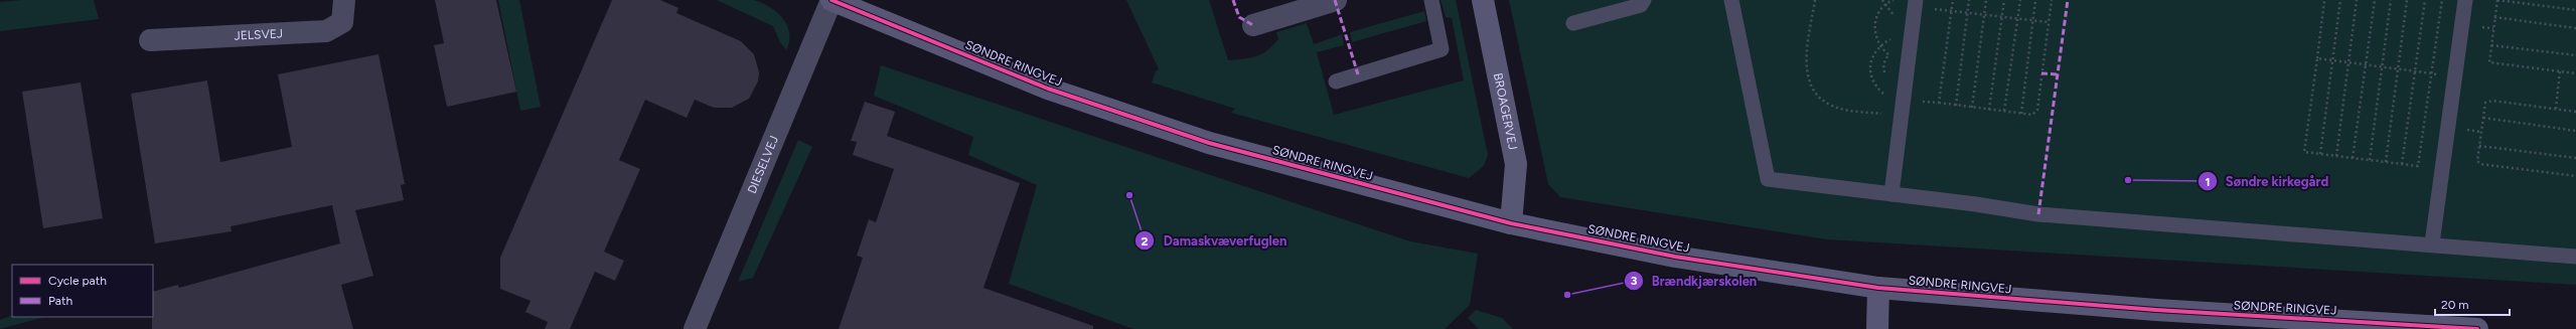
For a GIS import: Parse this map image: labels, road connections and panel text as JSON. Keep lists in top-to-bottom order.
{
  "streets": {
    "main road": ["SØNDRE RINGVEJ", "BROAGERVEJ"],
    "street": ["JELSVEJ", "DIESELVEJ"]
  },
  "crossings": [
    ["SØNDRE RINGVEJ", "BROAGERVEJ"],
    ["SØNDRE RINGVEJ", "DIESELVEJ"]
  ],
  "places": ["Søndre kirkegård", "Damaskvæverfuglen", "Brændkjærskolen"],
  "legend": ["Cycle path", "Path"],
  "scale_bar": "20 m"
}
